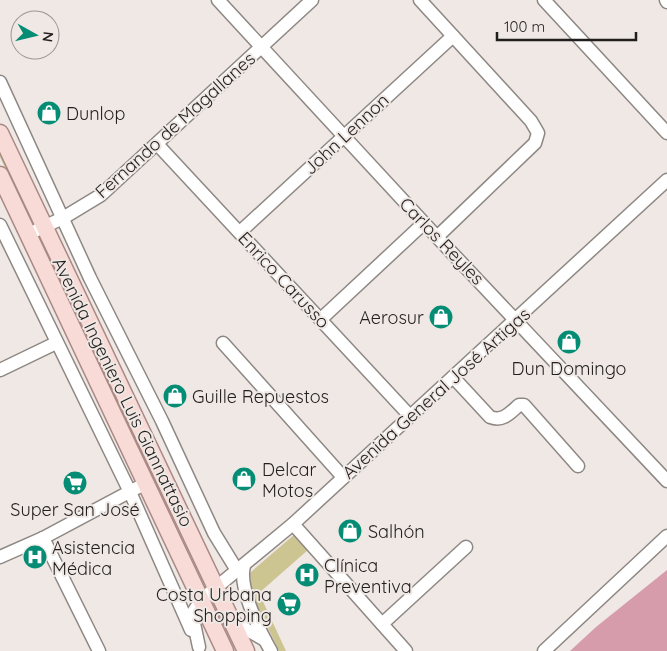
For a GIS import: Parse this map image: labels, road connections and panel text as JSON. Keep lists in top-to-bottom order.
{
  "streets": {
    "main road": ["Avenida Ingeniero Luis Giannattasio"],
    "street": [
      "Fernando de Magallanes",
      "John Lennon",
      "Carlos Reyles",
      "Enrico Carusso",
      "Avenida General José Artigas"
    ]
  },
  "crossings": [
    ["Fernando de Magallanes", "Carlos Reyles"],
    ["Fernando de Magallanes", "Enrico Carusso"],
    ["Fernando de Magallanes", "Avenida Ingeniero Luis Giannattasio"],
    ["John Lennon", "Carlos Reyles"],
    ["John Lennon", "Enrico Carusso"],
    ["Carlos Reyles", "Avenida General José Artigas"],
    ["Enrico Carusso", "Avenida General José Artigas"],
    ["Avenida Ingeniero Luis Giannattasio", "Avenida General José Artigas"]
  ],
  "places": {
    "shop": [
      "Dunlop",
      "Aerosur",
      "Dun Domingo",
      "Guille Repuestos",
      "Delcar Motos",
      "Salhón"
    ],
    "supermarket": ["Super San José", "Costa Urbana Shopping"],
    "hospital": ["Asistencia Médica", "Clínica Preventiva"]
  },
  "scale_bar": "100 m",
  "north": "right"
}
